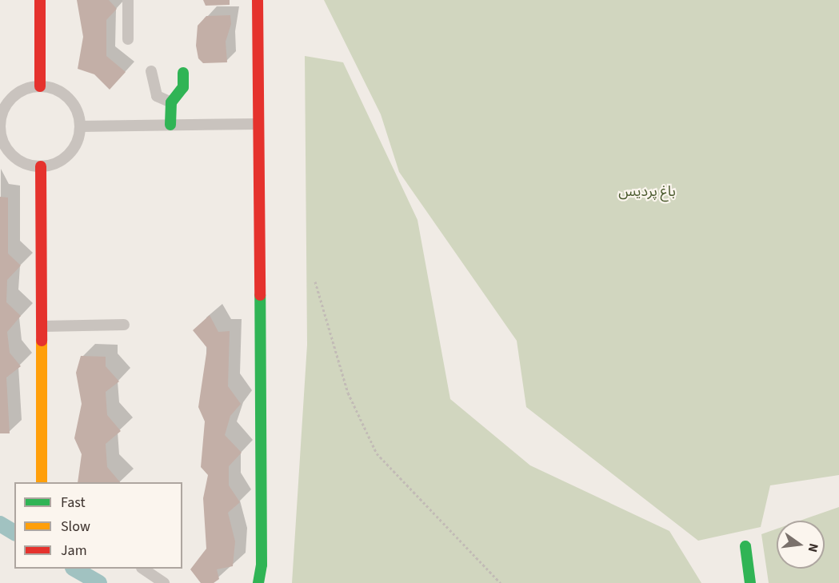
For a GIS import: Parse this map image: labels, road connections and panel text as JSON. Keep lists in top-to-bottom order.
{
  "parks": ["باغ پردیس"],
  "legend": ["Fast", "Slow", "Jam"],
  "north": "right"
}
